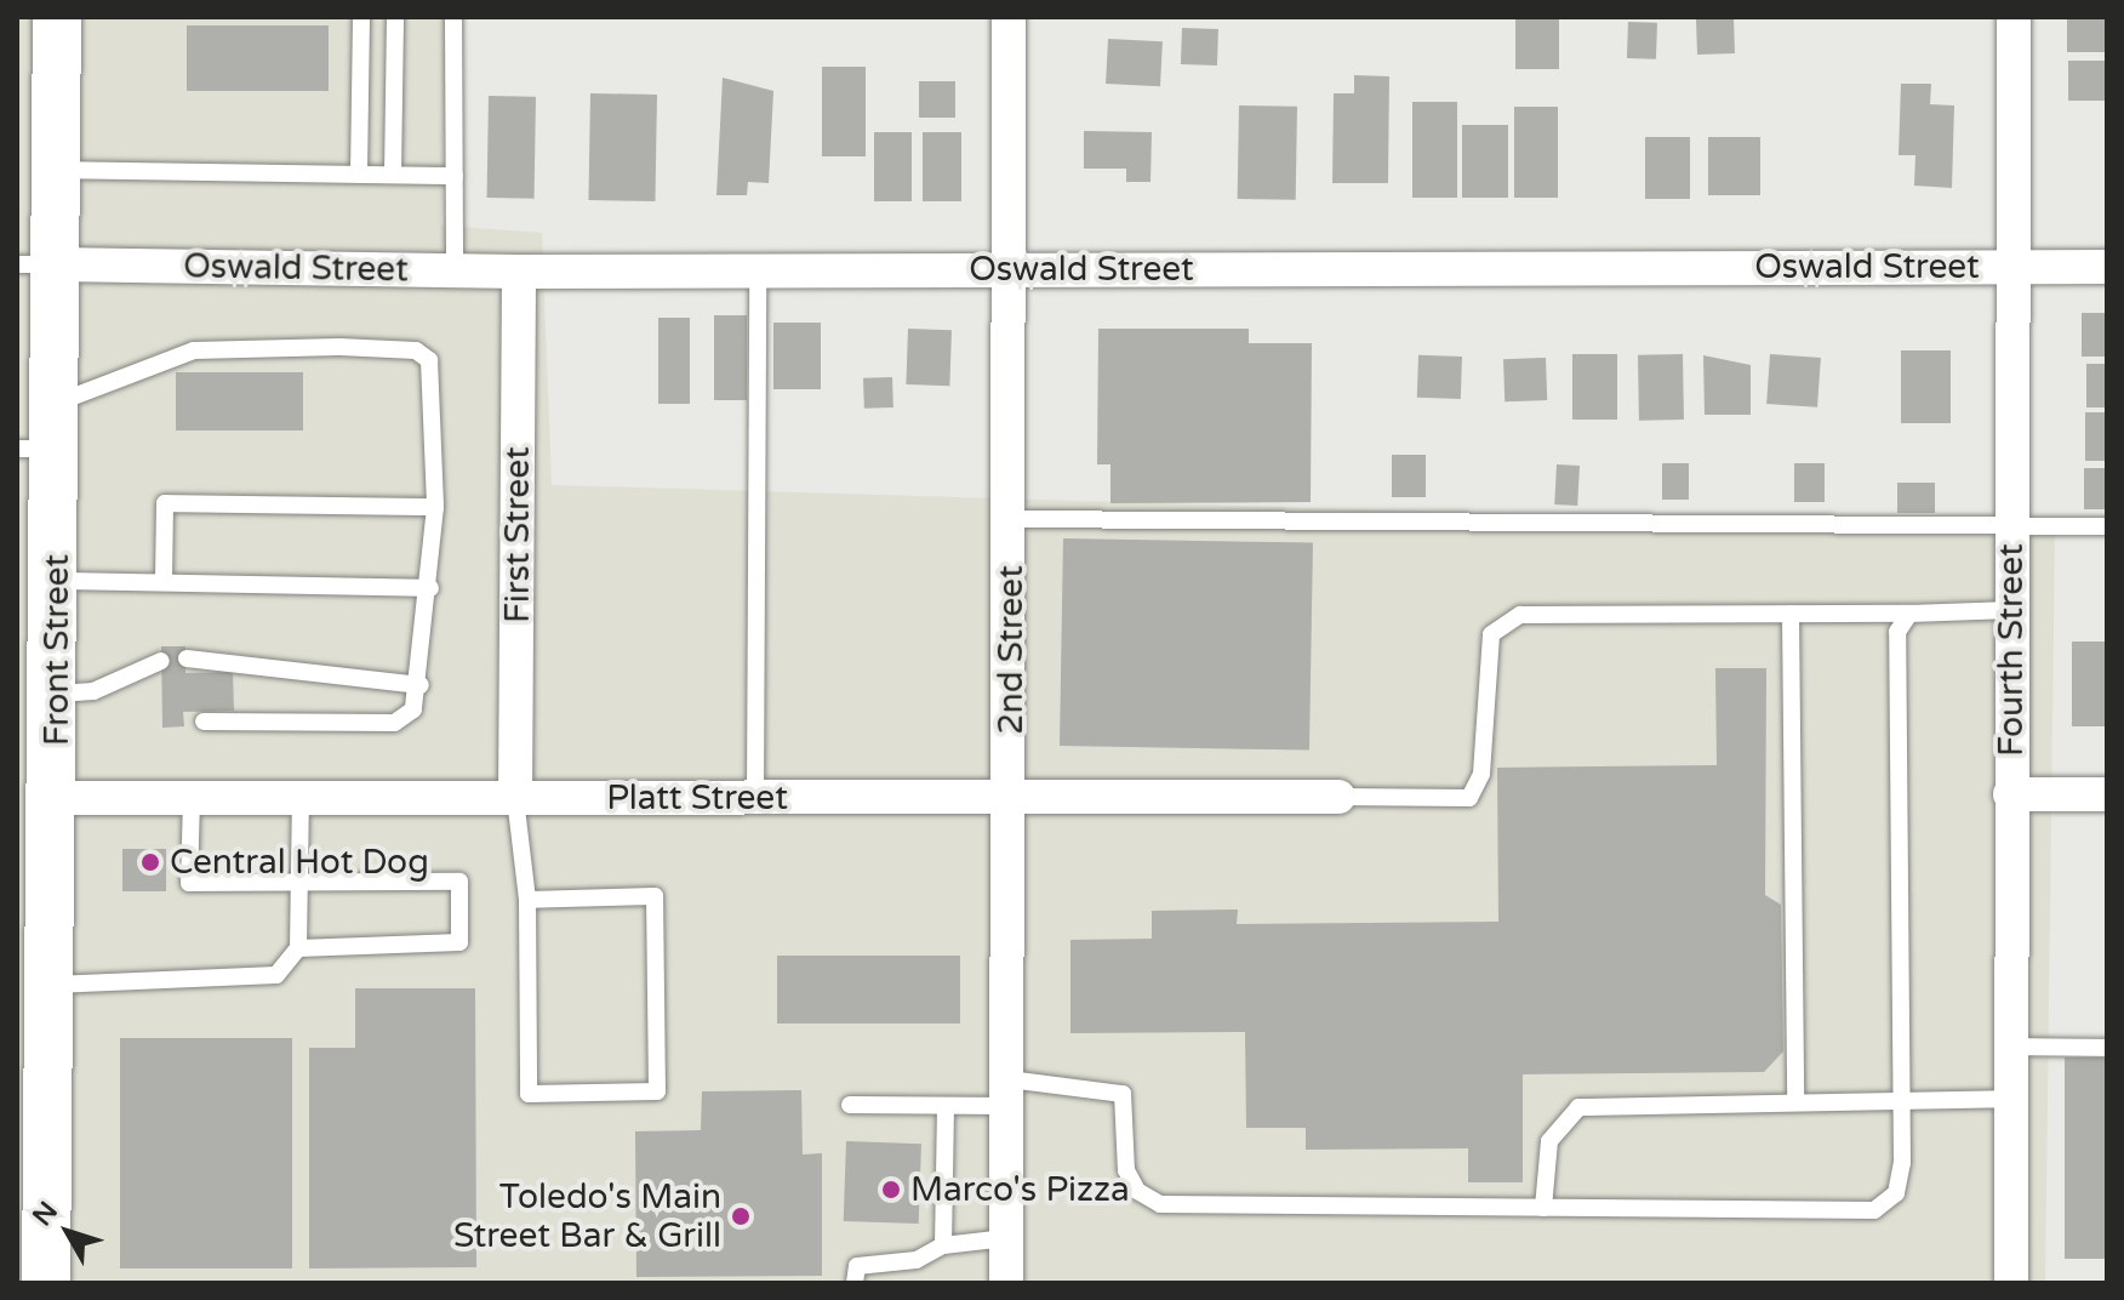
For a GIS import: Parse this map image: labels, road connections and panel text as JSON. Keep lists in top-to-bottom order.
{
  "streets": {
    "main road": ["Front Street"],
    "street": [
      "Oswald Street",
      "First Street",
      "2nd Street",
      "Fourth Street",
      "Platt Street"
    ]
  },
  "crossings": [
    ["Oswald Street", "First Street"],
    ["Oswald Street", "Front Street"],
    ["Oswald Street", "2nd Street"],
    ["Oswald Street", "Fourth Street"],
    ["First Street", "Platt Street"],
    ["Front Street", "Platt Street"],
    ["2nd Street", "Platt Street"]
  ],
  "places": ["Central Hot Dog", "Marco's Pizza", "Toledo's Main Street Bar & Grill"],
  "north": "top left"
}
